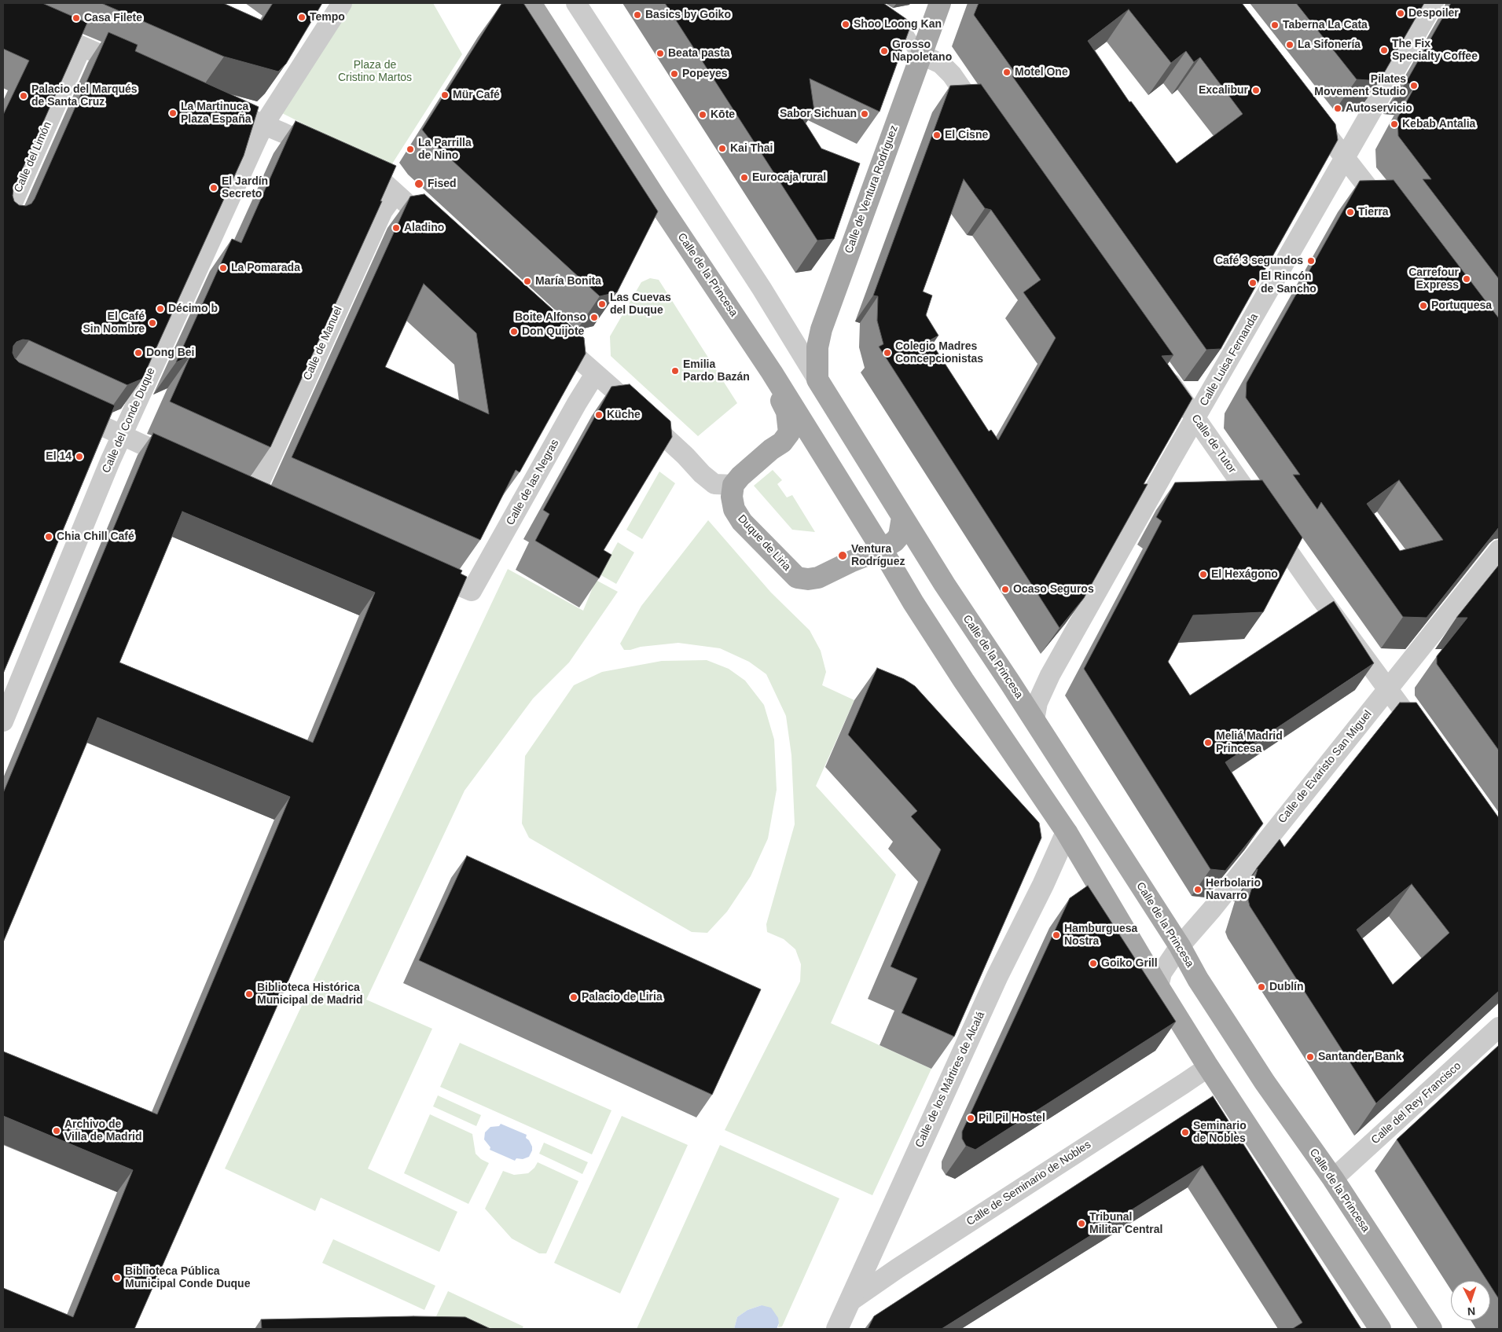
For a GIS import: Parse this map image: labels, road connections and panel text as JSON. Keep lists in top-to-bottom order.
{
  "streets": {
    "main road": ["Calle de Ventura Rodríguez", "Calle de la Princesa", "Duque de Liria"],
    "street": [
      "Calle del Limón",
      "Calle de Manuel",
      "Calle Luisa Fernanda",
      "Calle del Conde Duque",
      "Calle de Tutor",
      "Calle de las Negras",
      "Calle de Evaristo San Miguel",
      "Calle de los Mártires de Alcalá",
      "Calle del Rey Francisco",
      "Calle de Seminario de Nobles"
    ]
  },
  "crossings": [
    ["Calle de Ventura Rodríguez", "Calle de la Princesa"],
    ["Calle de la Princesa", "Calle Luisa Fernanda"],
    ["Calle de la Princesa", "Duque de Liria"],
    ["Calle de la Princesa", "Calle de Evaristo San Miguel"],
    ["Calle de la Princesa", "Calle de los Mártires de Alcalá"],
    ["Calle de la Princesa", "Calle del Rey Francisco"],
    ["Calle de la Princesa", "Calle de Seminario de Nobles"],
    ["Calle Luisa Fernanda", "Calle de Tutor"],
    ["Calle de Tutor", "Calle de Evaristo San Miguel"],
    ["Calle de los Mártires de Alcalá", "Calle de Seminario de Nobles"]
  ],
  "parks": ["Plaza de Cristino Martos"],
  "places": [
    "Despoiler",
    "Basics by Goiko",
    "Tempo",
    "Casa Filete",
    "Shoo Loong Kan",
    "Taberna La Cata",
    "La Sifonería",
    "The Fix Specialty Coffee",
    "Grosso Napoletano",
    "Beata pasta",
    "Motel One",
    "Popeyes",
    "Pilates Movement Studio",
    "Excalibur",
    "Mür Café",
    "Palacio del Marqués de Santa Cruz",
    "Autoservicio",
    "La Martinuca Plaza España",
    "Sabor Sichuan",
    "Kōte",
    "Kebab Antalia",
    "El Cisne",
    "Kai Thai",
    "La Parrilla de Nino",
    "Eurocaja rural",
    "Fised",
    "El Jardín Secreto",
    "Tierra",
    "Aladino",
    "Café 3 segundos",
    "La Pomarada",
    "Carrefour Express",
    "María Bonita",
    "El Rincón de Sancho",
    "Las Cuevas del Duque",
    "Portuquesa",
    "Décimo b",
    "Boite Alfonso",
    "El Café Sin Nombre",
    "Don Quijote",
    "Dong Bei",
    "Colegio Madres Concepcionistas",
    "Emilia Pardo Bazán",
    "Küche",
    "El 14",
    "Chia Chill Café",
    "Ventura Rodríguez",
    "El Hexágono",
    "Ocaso Seguros",
    "Meliá Madrid Princesa",
    "Herbolario Navarro",
    "Hamburguesa Nostra",
    "Goiko Grill",
    "Dublín",
    "Biblioteca Histórica Municipal de Madrid",
    "Palacio de Liria",
    "Santander Bank",
    "Pil Pil Hostel",
    "Archivo de Villa de Madrid",
    "Seminario de Nobles",
    "Tribunal Militar Central",
    "Biblioteca Pública Municipal Conde Duque"
  ],
  "north": "bottom"
}
